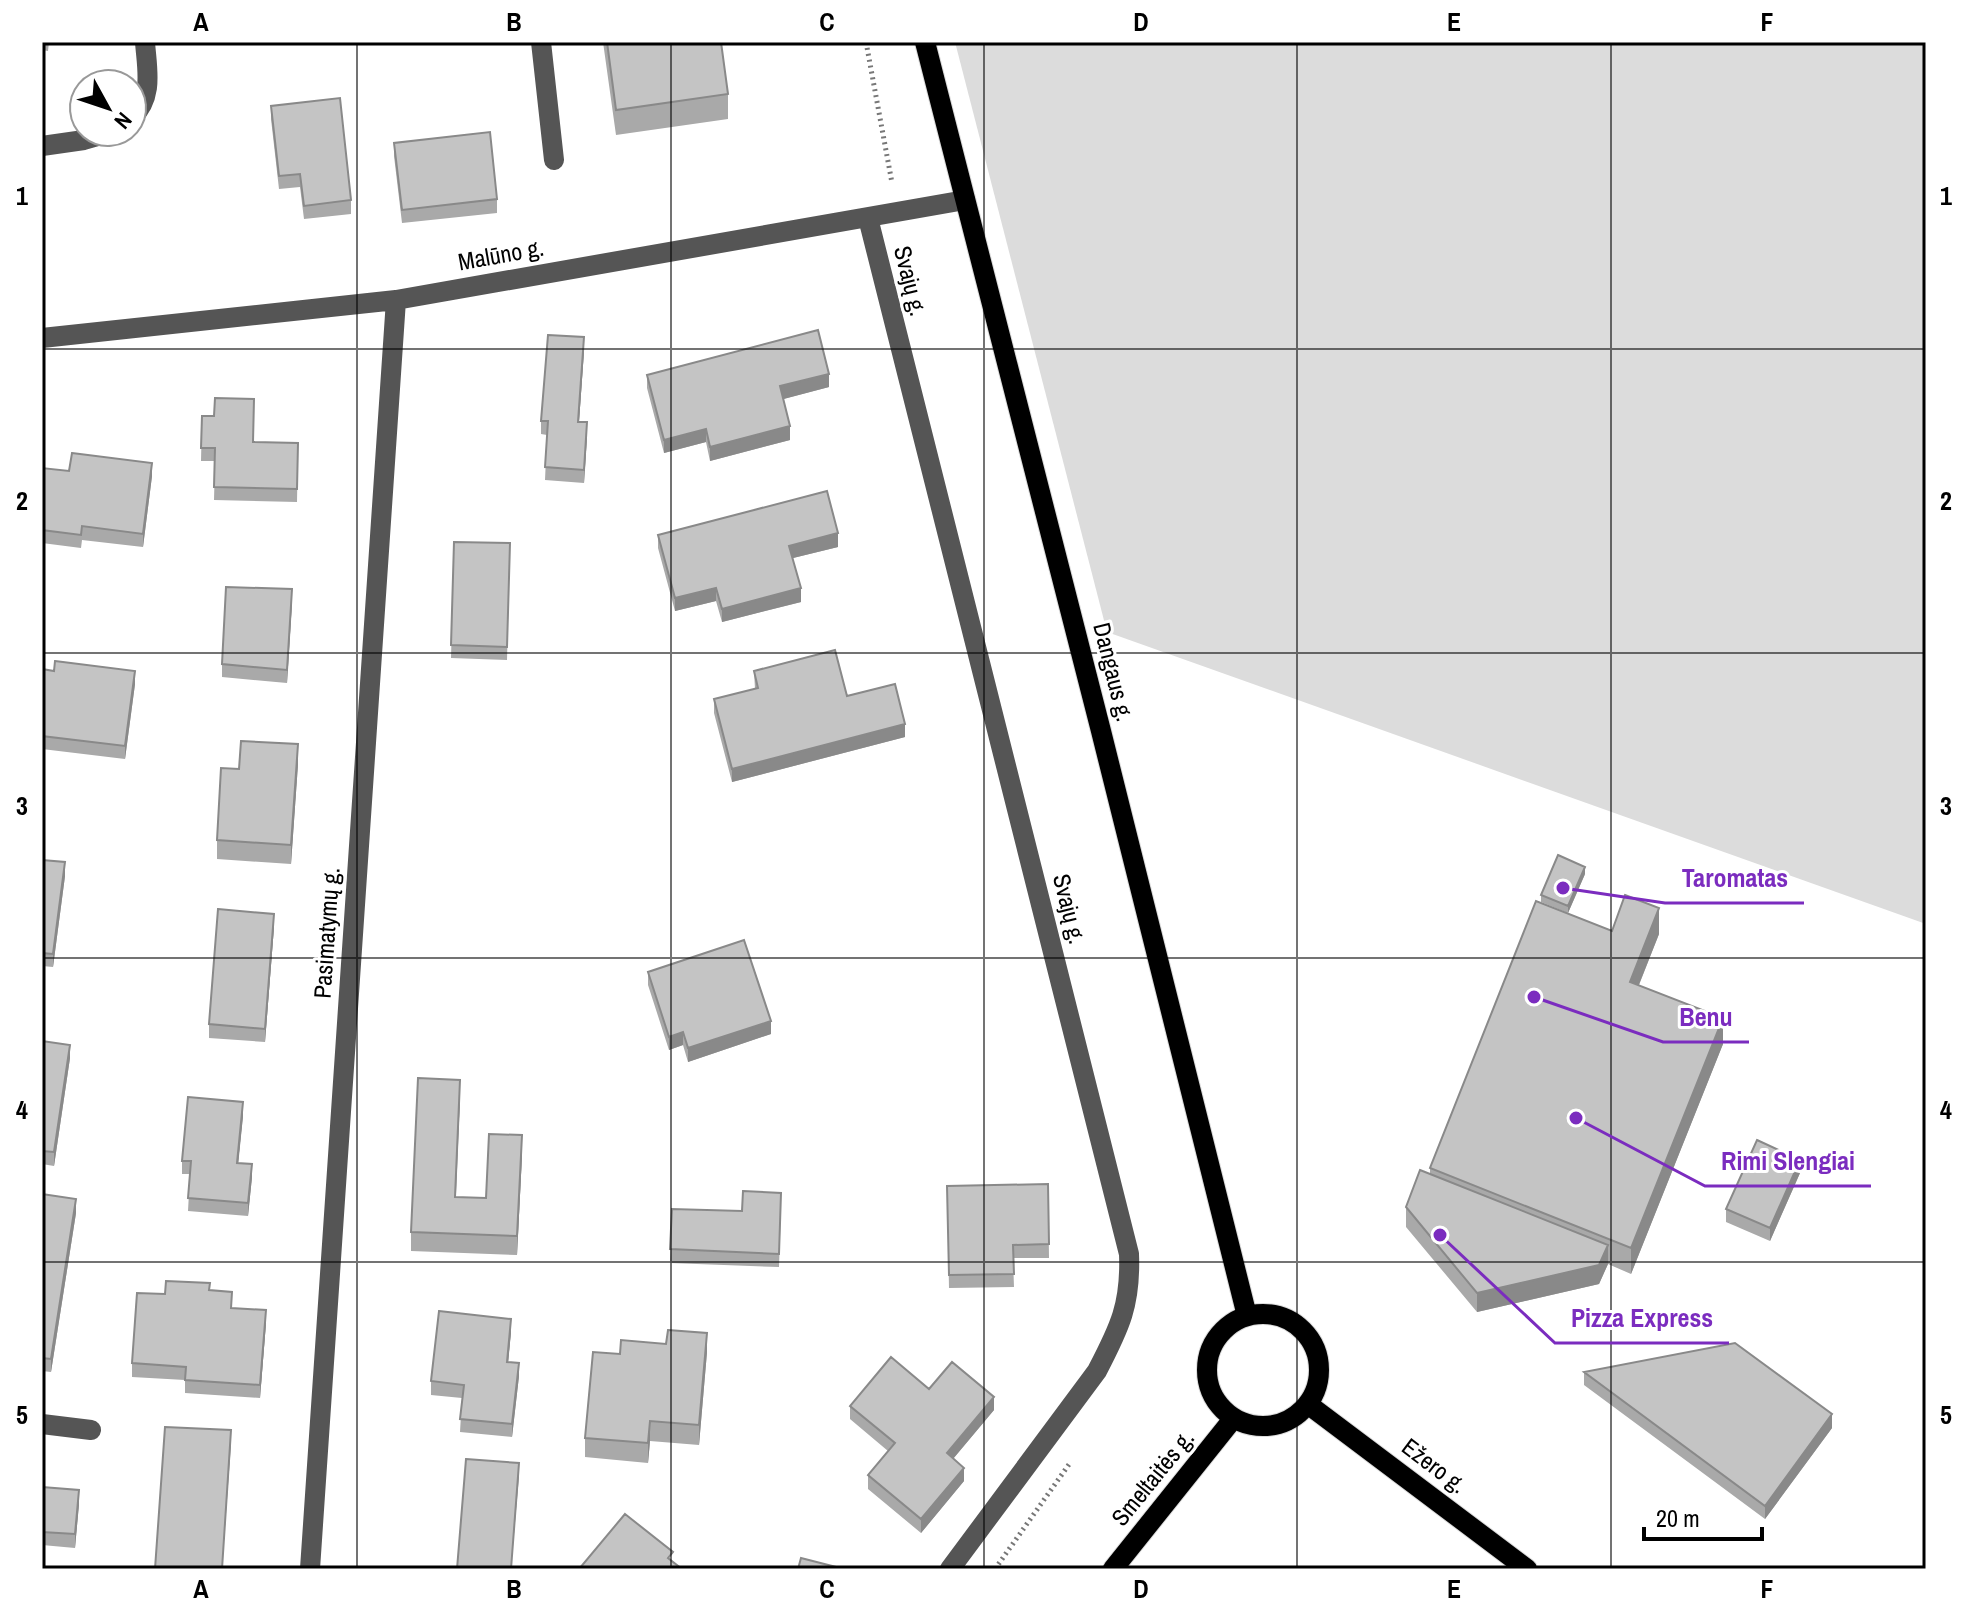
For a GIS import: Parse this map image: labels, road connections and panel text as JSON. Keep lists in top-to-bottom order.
{
  "streets": {
    "main road": ["Dangaus g.", "Ežero g.", "Smeltaitės g."],
    "street": ["Malūno g.", "Svajų g.", "Pasimatymų g."]
  },
  "crossings": [
    ["Malūno g.", "Svajų g."],
    ["Malūno g.", "Dangaus g."],
    ["Malūno g.", "Pasimatymų g."],
    ["Dangaus g.", "Ežero g."],
    ["Dangaus g.", "Smeltaitės g."],
    ["Ežero g.", "Smeltaitės g."]
  ],
  "places": [
    "Taromatas",
    "Benu",
    "Rimi Slengiai",
    "Pizza Express"
  ],
  "scale_bar": "20 m",
  "north": "bottom right",
  "grid": {
    "columns": [
      "A",
      "B",
      "C",
      "D",
      "E",
      "F"
    ],
    "rows": [
      "1",
      "2",
      "3",
      "4",
      "5"
    ]
  }
}
